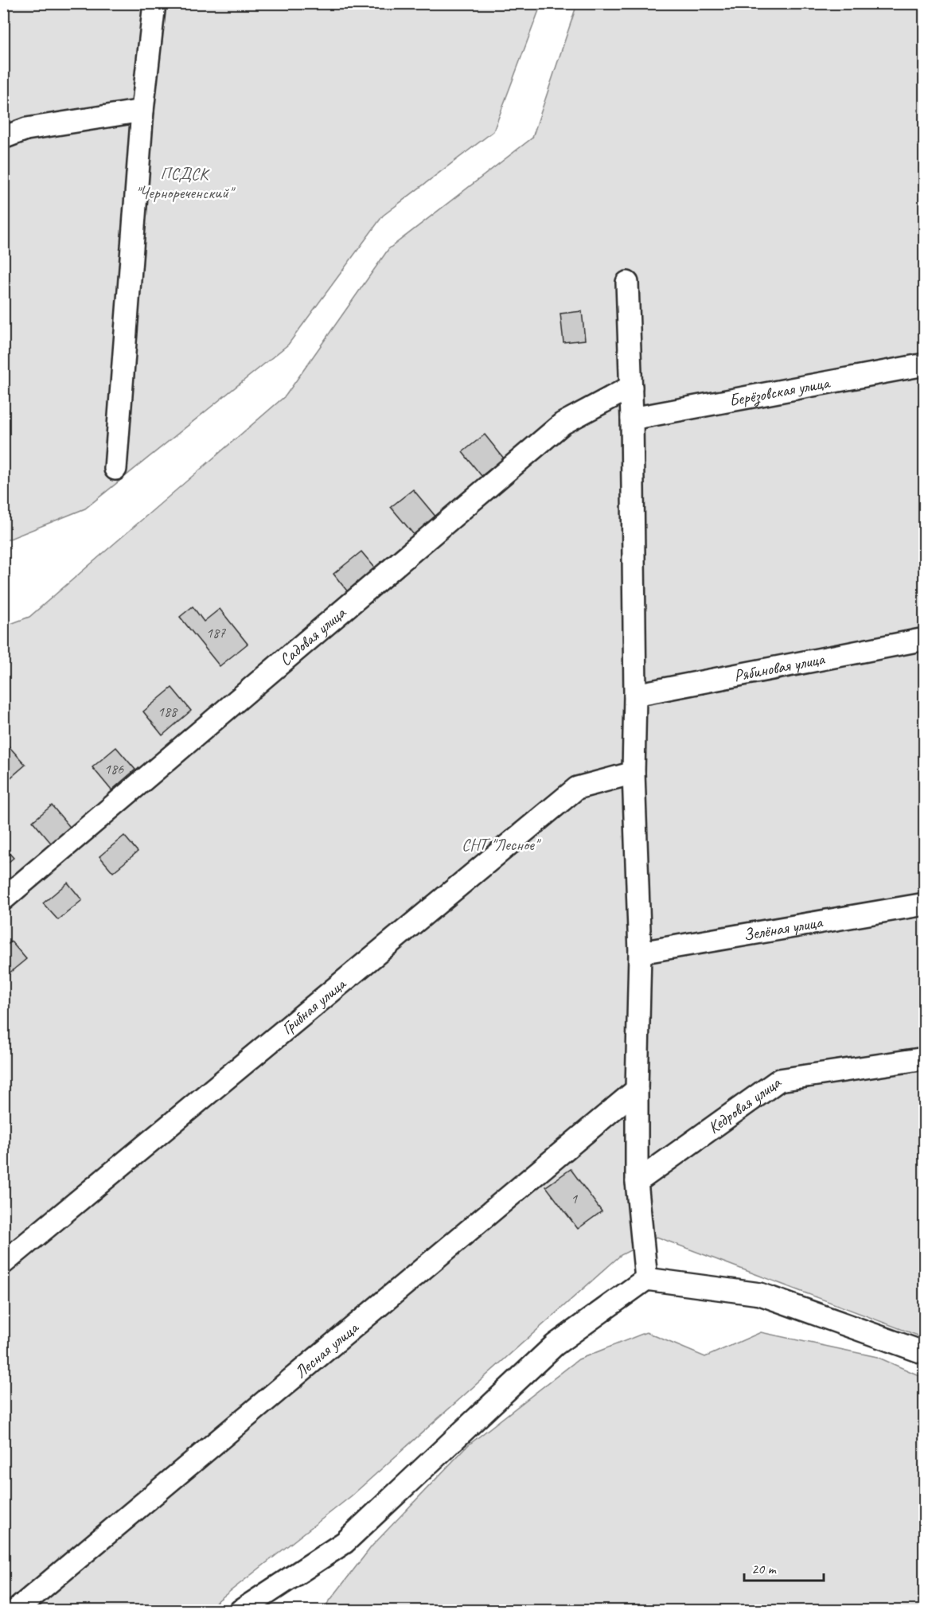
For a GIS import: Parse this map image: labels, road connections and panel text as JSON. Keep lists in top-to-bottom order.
{
  "streets": {
    "street": [
      "Берёзовская улица",
      "Садовая улица",
      "Рябиновая улица",
      "Зелёная улица",
      "Грибная улица",
      "Кедровая улица",
      "Лесная улица"
    ]
  },
  "parks": ["ПСДСК \"Чернореченский\"", "СНТ \"Лесное\""],
  "house_numbers": [
    "187",
    "188",
    "186",
    "1"
  ],
  "scale_bar": "20 m"
}
